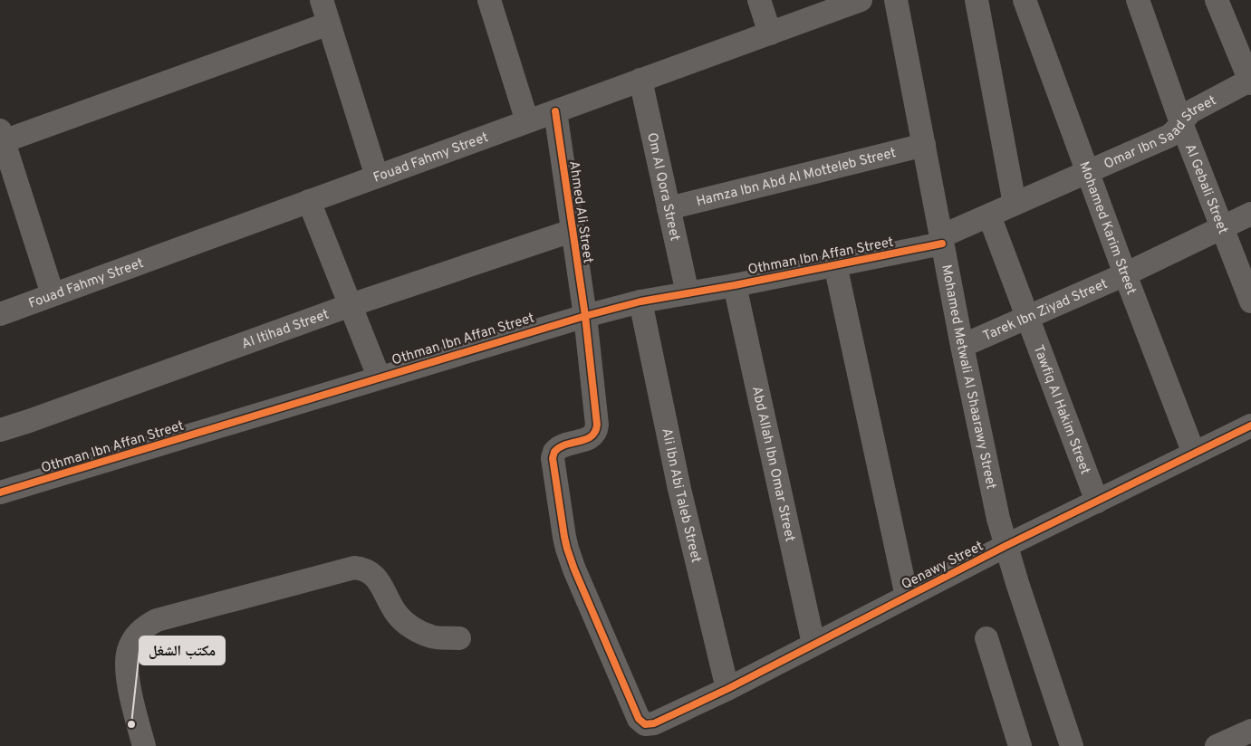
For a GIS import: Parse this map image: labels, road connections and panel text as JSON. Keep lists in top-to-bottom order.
{
  "streets": {
    "street": [
      "Omar Ibn Saad Street",
      "Fouad Fahmy Street",
      "Hamza Ibn Abd Al Motteleb Street",
      "Om Al Qora Street",
      "Al Gebali Street",
      "Ahmed Ali Street",
      "Mohamed Karim Street",
      "Othman Ibn Affan Street",
      "Tarek Ibn Ziyad Street",
      "Al Itihad Street",
      "Mohamed Metwali Al Shaarawy Street",
      "Tawfiq Al Hakim Street",
      "Abd Allah Ibn Omar Street",
      "Ali Ibn Abi Taleb Street",
      "Qenawy Street"
    ]
  },
  "crossings": [
    ["Omar Ibn Saad Street", "Al Gebali Street"],
    ["Omar Ibn Saad Street", "Mohamed Karim Street"],
    ["Omar Ibn Saad Street", "Othman Ibn Affan Street"],
    ["Omar Ibn Saad Street", "Mohamed Metwali Al Shaarawy Street"],
    ["Omar Ibn Saad Street", "Tawfiq Al Hakim Street"],
    ["Fouad Fahmy Street", "Om Al Qora Street"],
    ["Fouad Fahmy Street", "Ahmed Ali Street"],
    ["Hamza Ibn Abd Al Motteleb Street", "Om Al Qora Street"],
    ["Hamza Ibn Abd Al Motteleb Street", "Mohamed Metwali Al Shaarawy Street"],
    ["Om Al Qora Street", "Othman Ibn Affan Street"],
    ["Al Gebali Street", "Tarek Ibn Ziyad Street"],
    ["Ahmed Ali Street", "Othman Ibn Affan Street"],
    ["Ahmed Ali Street", "Al Itihad Street"],
    ["Ahmed Ali Street", "Qenawy Street"],
    ["Mohamed Karim Street", "Tarek Ibn Ziyad Street"],
    ["Mohamed Karim Street", "Qenawy Street"],
    ["Othman Ibn Affan Street", "Mohamed Metwali Al Shaarawy Street"],
    ["Othman Ibn Affan Street", "Abd Allah Ibn Omar Street"],
    ["Othman Ibn Affan Street", "Ali Ibn Abi Taleb Street"],
    ["Othman Ibn Affan Street", "Qenawy Street"],
    ["Tarek Ibn Ziyad Street", "Mohamed Metwali Al Shaarawy Street"],
    ["Tarek Ibn Ziyad Street", "Tawfiq Al Hakim Street"],
    ["Mohamed Metwali Al Shaarawy Street", "Qenawy Street"],
    ["Tawfiq Al Hakim Street", "Qenawy Street"],
    ["Abd Allah Ibn Omar Street", "Qenawy Street"],
    ["Ali Ibn Abi Taleb Street", "Qenawy Street"]
  ],
  "places": ["مكتب الشغل"]
}
